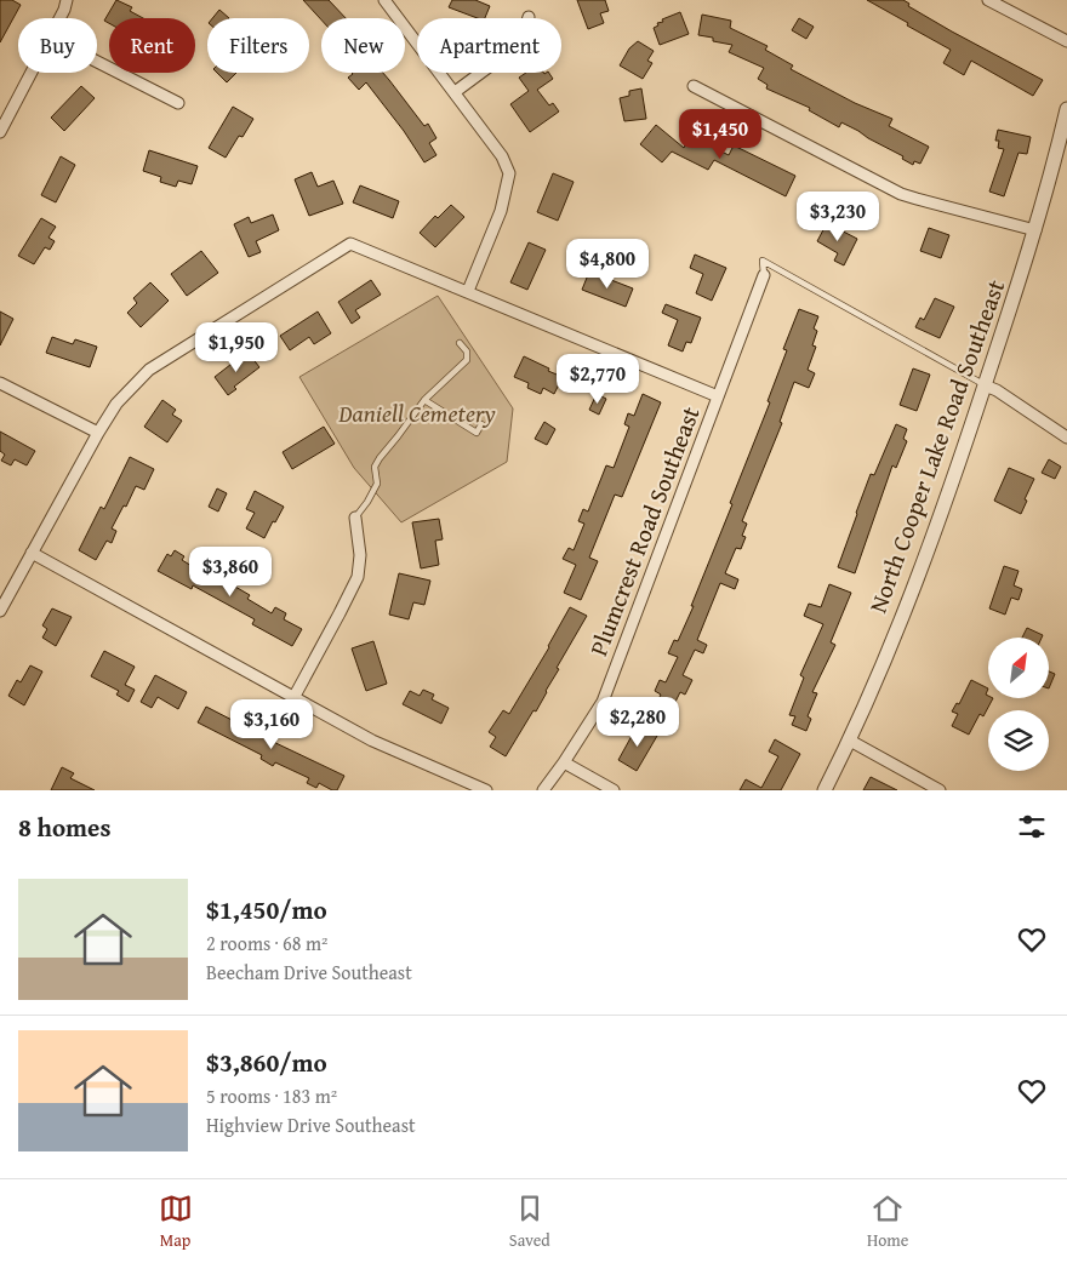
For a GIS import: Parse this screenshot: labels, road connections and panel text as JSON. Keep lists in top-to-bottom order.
{
  "streets": {
    "street": ["North Cooper Lake Road Southeast", "Plumcrest Road Southeast"]
  },
  "parks": ["Daniell Cemetery"],
  "north": "top right",
  "page": {
    "chip": [
      "Buy",
      "Rent",
      "Filters",
      "New",
      "Apartment"
    ],
    "price": [
      "$1,450",
      "$3,230",
      "$4,800",
      "$1,950",
      "$2,770",
      "$3,860",
      "$2,280",
      "$3,160"
    ],
    "heading": "8 homes",
    "list": [
      {
        "name": "$1,450/mo",
        "note": "2 rooms · 68 m² · Beecham Drive Southeast"
      },
      {
        "name": "$3,860/mo",
        "note": "5 rooms · 183 m² · Highview Drive Southeast"
      }
    ],
    "tabs": ["Map", "Saved", "Home"]
  }
}
